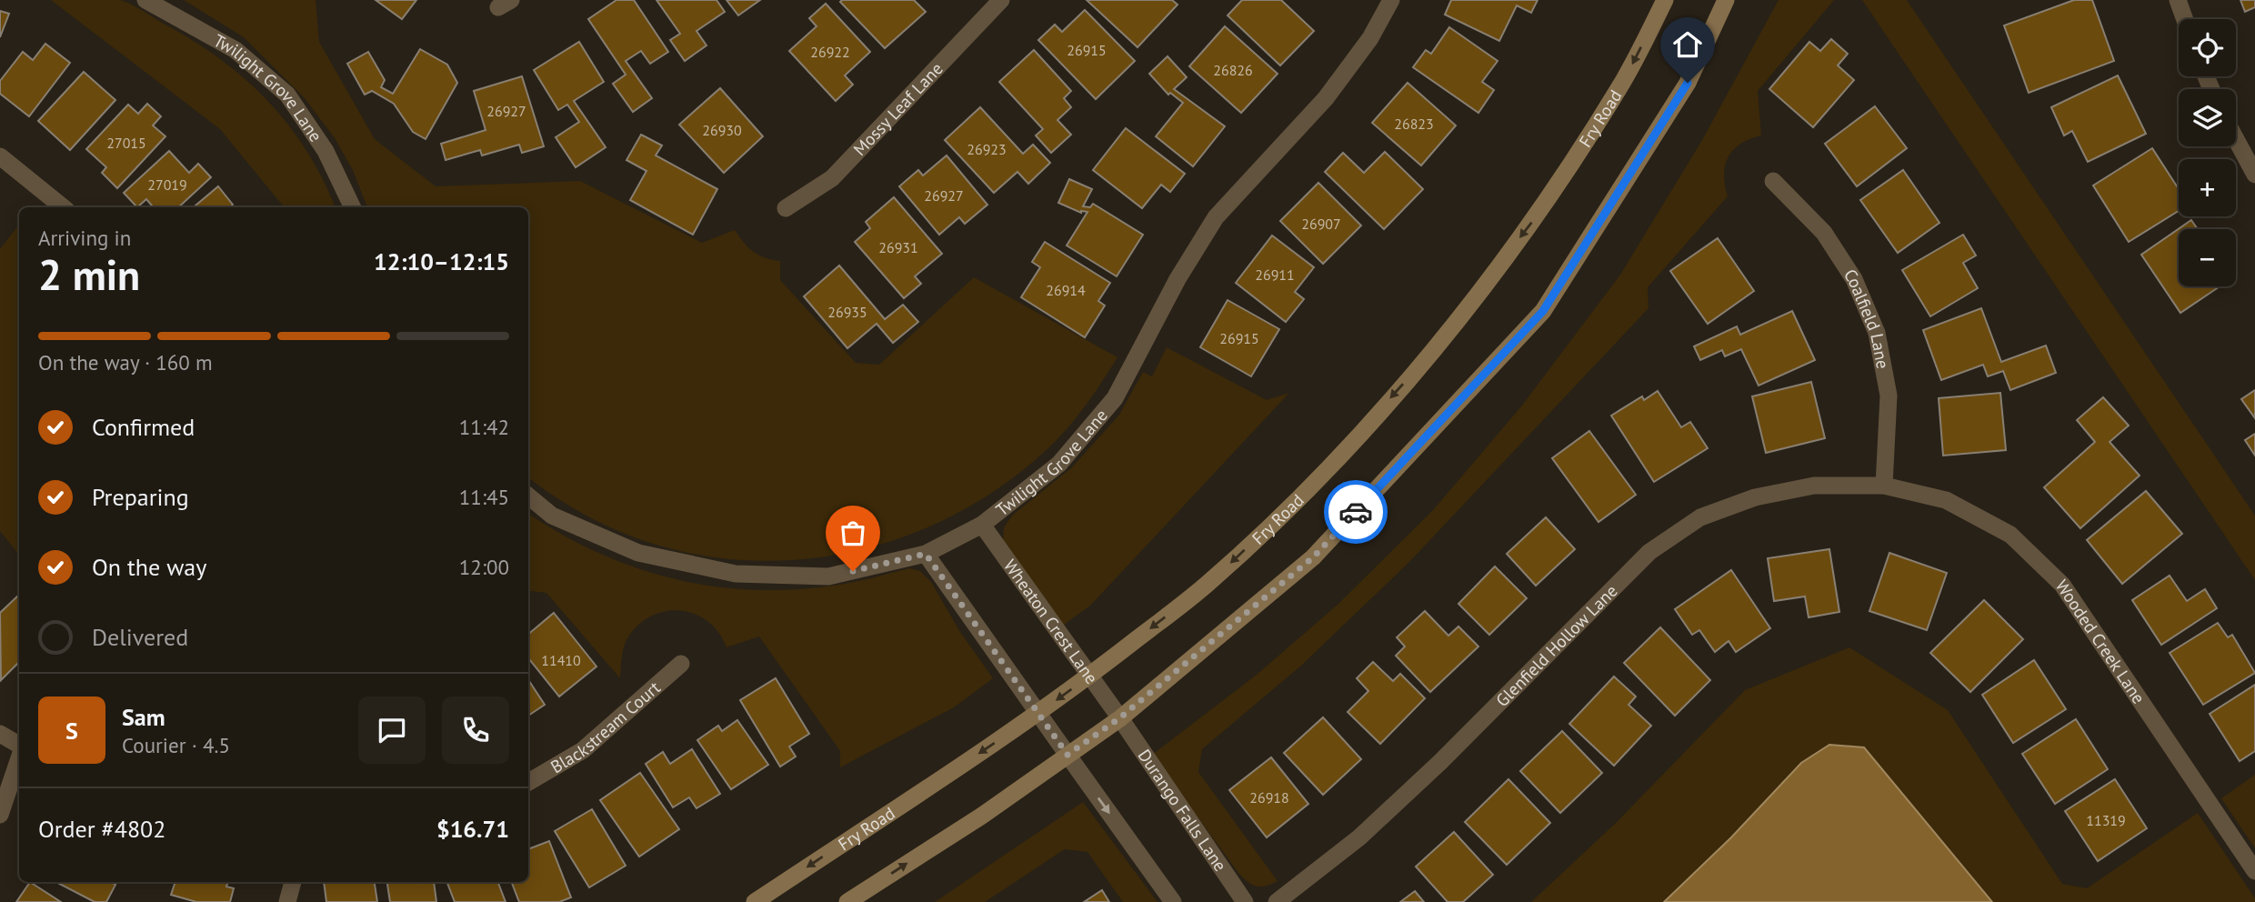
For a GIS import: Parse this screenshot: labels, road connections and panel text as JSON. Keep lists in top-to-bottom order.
{
  "streets": {
    "main road": ["Fry Road"],
    "street": [
      "Twilight Grove Lane",
      "Mossy Leaf Lane",
      "Coalfield Lane",
      "Wheaton Crest Lane",
      "Wooded Creek Lane",
      "Glenfield Hollow Lane",
      "Blackstream Court",
      "Durango Falls Lane"
    ]
  },
  "crossings": [
    ["Twilight Grove Lane", "Wheaton Crest Lane"],
    ["Fry Road", "Wheaton Crest Lane"],
    ["Coalfield Lane", "Wooded Creek Lane"],
    ["Coalfield Lane", "Glenfield Hollow Lane"],
    ["Wheaton Crest Lane", "Durango Falls Lane"],
    ["Wooded Creek Lane", "Glenfield Hollow Lane"]
  ],
  "house_numbers": [
    "26915",
    "26922",
    "26826",
    "26927",
    "26823",
    "26930",
    "27015",
    "26923",
    "27019",
    "26927",
    "26907",
    "26931",
    "26911",
    "26914",
    "26935",
    "26915",
    "11410",
    "26918",
    "11319"
  ],
  "page": {
    "map_buttons": ["+", "−"],
    "heading": ["2 min", "Arriving in", "12:10–12:15"],
    "panel": [
      "Sam",
      "Courier · 4.5",
      "Order #4802",
      "$16.71"
    ],
    "bar": "On the way · 160 m",
    "list": [
      ["Confirmed", "11:42"],
      ["Preparing", "11:45"],
      ["On the way", "12:00"],
      "Delivered"
    ],
    "round": "S"
  }
}
